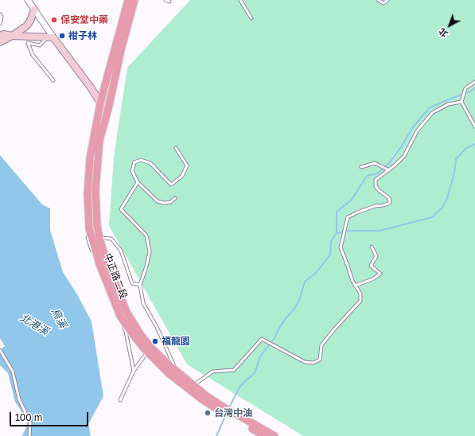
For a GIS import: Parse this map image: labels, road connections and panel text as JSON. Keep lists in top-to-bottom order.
{
  "streets": {
    "main road": ["中正路二段"]
  },
  "water": ["烏溪", "北港溪"],
  "places": [
    "保安堂中藥",
    "柑子林",
    "福龍園",
    "台灣中油"
  ],
  "scale_bar": "100 m",
  "north": "bottom left"
}
